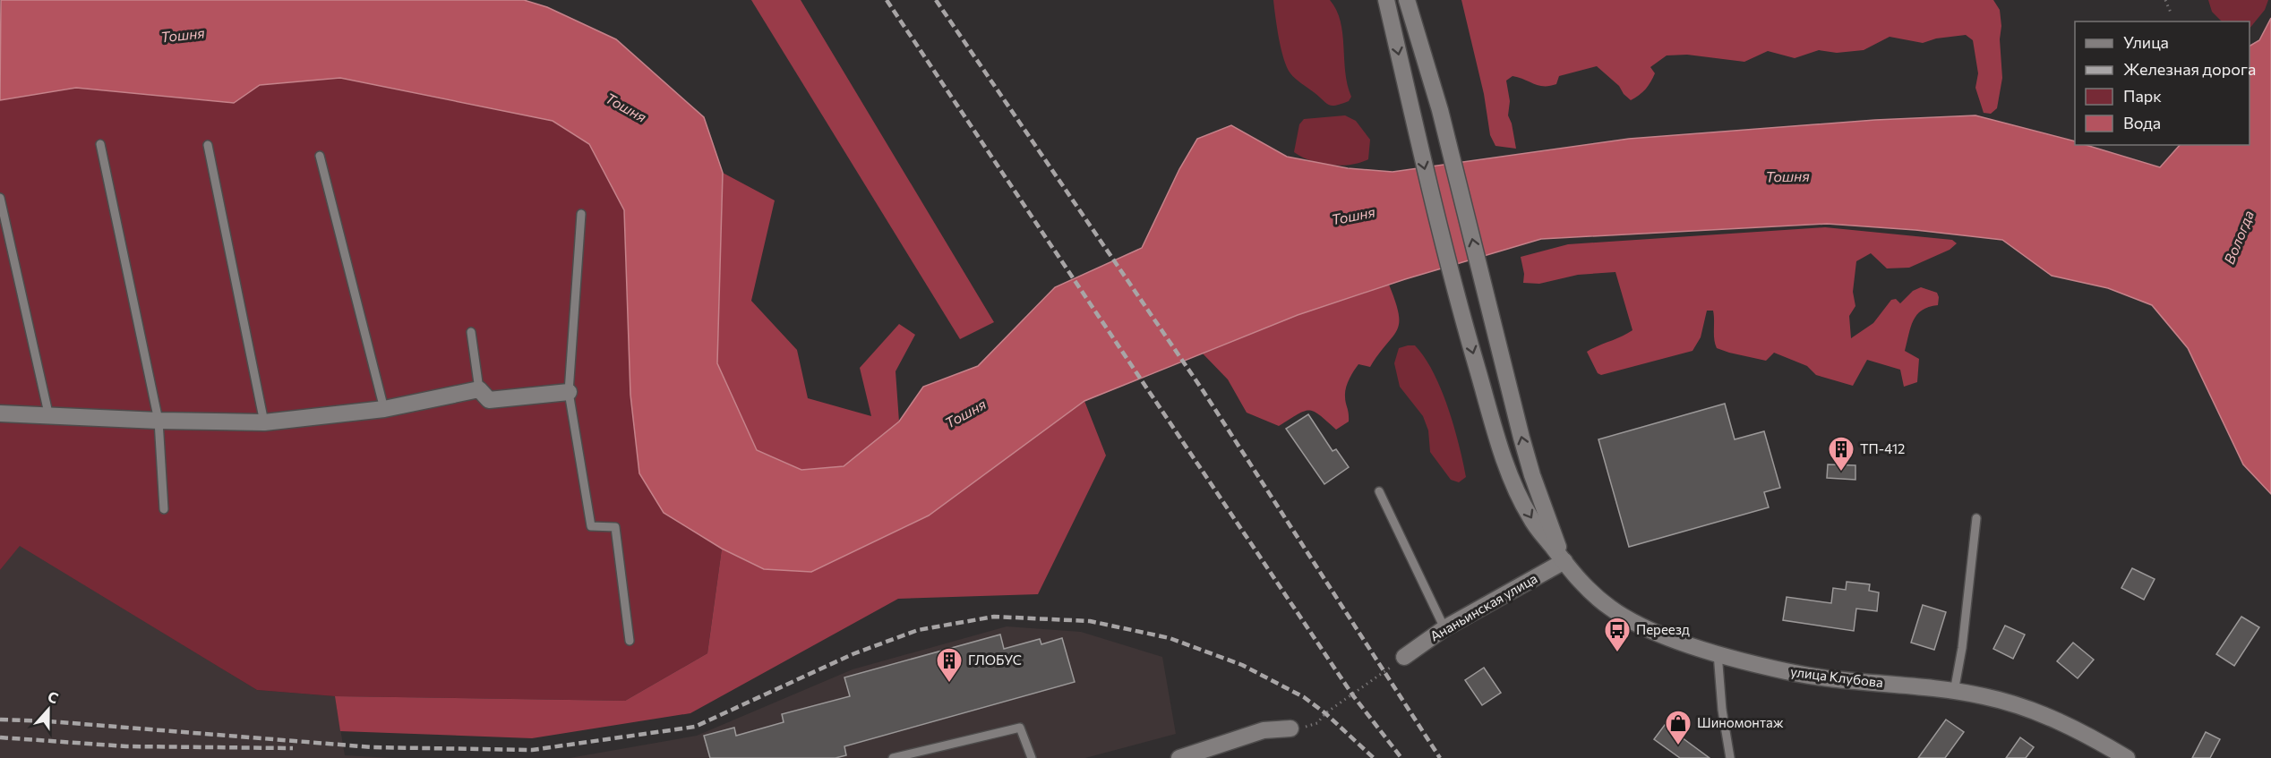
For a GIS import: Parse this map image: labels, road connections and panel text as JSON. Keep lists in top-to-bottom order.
{
  "streets": {
    "main road": ["Ананьинская улица", "улица Клубова"]
  },
  "crossings": [
    ["Ананьинская улица", "улица Клубова"]
  ],
  "water": ["Тошня", "Вологда"],
  "places": {
    "building": ["ТП-412", "ГЛОБУС"],
    "bus stop": ["Переезд"],
    "shop": ["Шиномонтаж"]
  },
  "legend": [
    "Улица",
    "Железная дорога",
    "Парк",
    "Вода"
  ],
  "north": "top"
}
